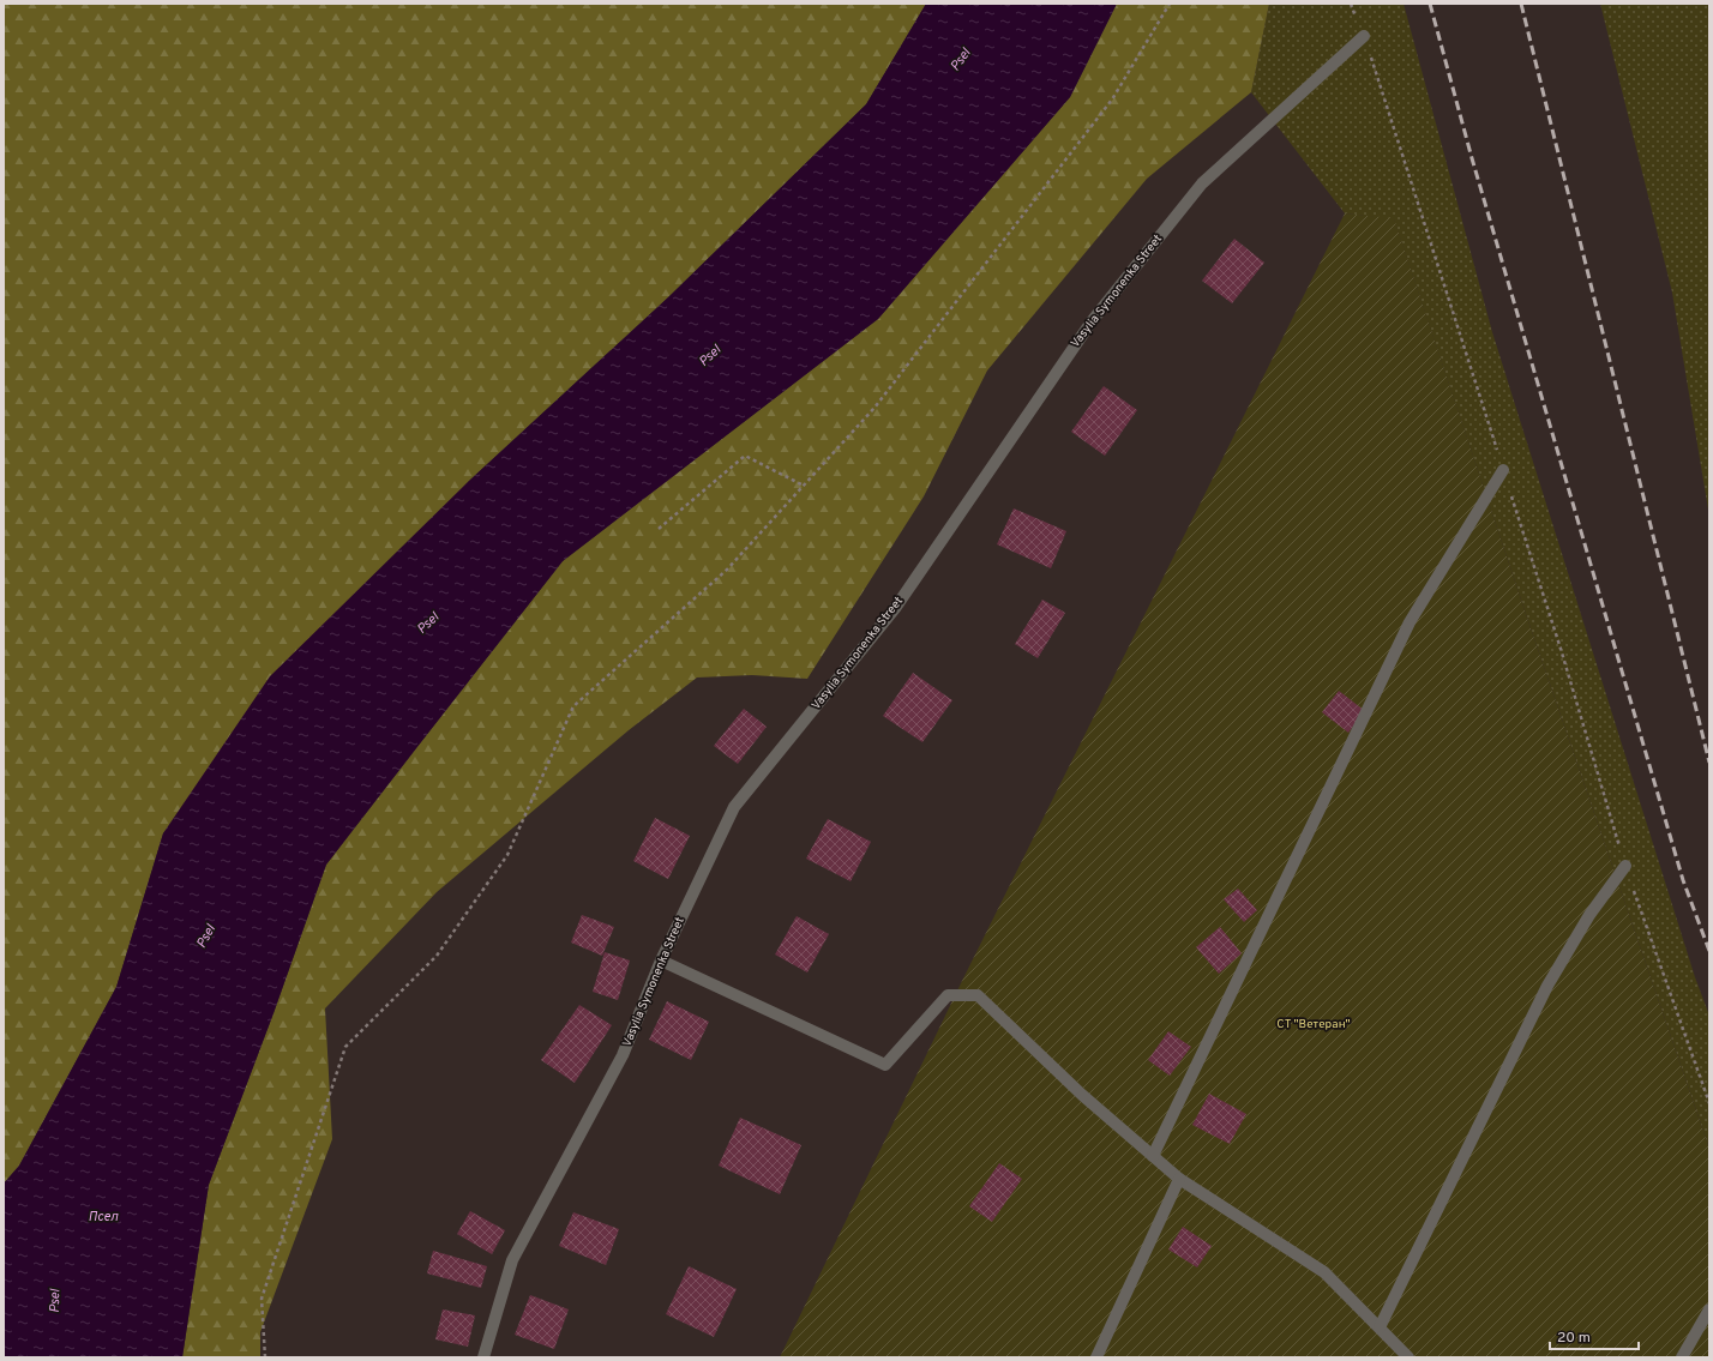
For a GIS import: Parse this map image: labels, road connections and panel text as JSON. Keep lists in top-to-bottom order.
{
  "streets": {
    "street": ["Vasylia Symonenka Street"]
  },
  "water": ["Psel", "Псел"],
  "parks": ["СТ \"Ветеран\""],
  "scale_bar": "20 m"
}
